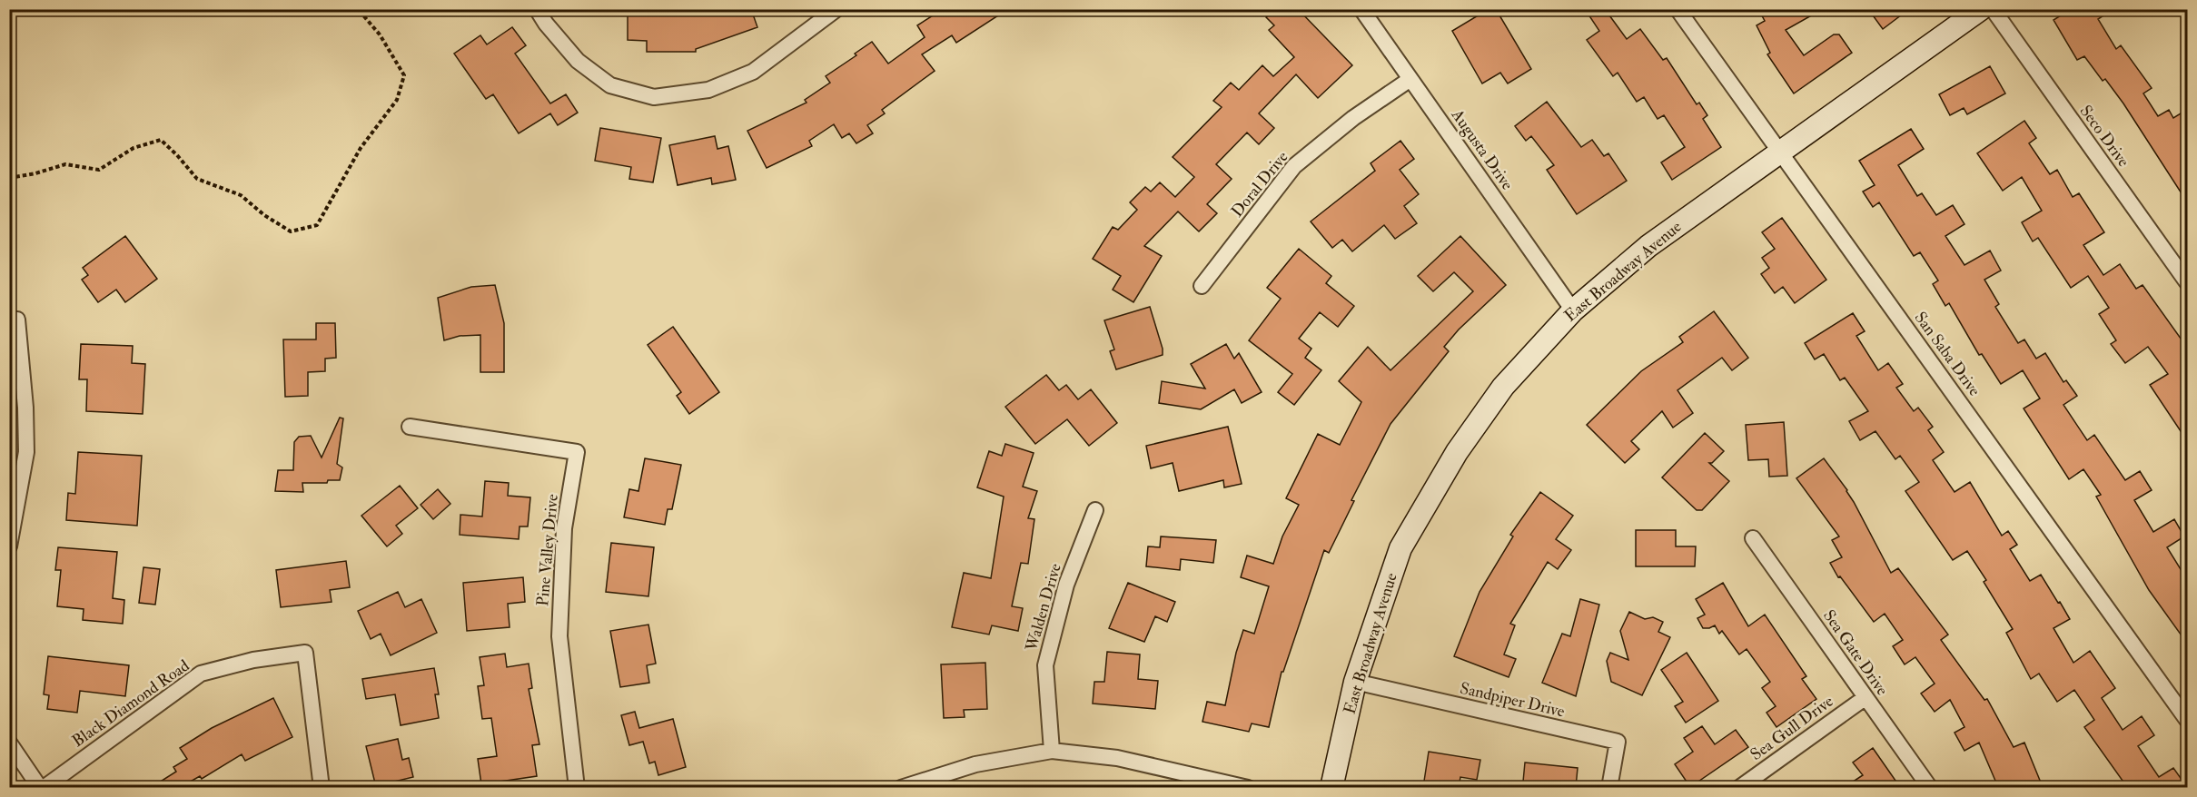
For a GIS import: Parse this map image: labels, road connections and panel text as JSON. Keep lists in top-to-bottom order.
{
  "streets": {
    "street": [
      "Seco Drive",
      "Augusta Drive",
      "Doral Drive",
      "East Broadway Avenue",
      "San Saba Drive",
      "Pine Valley Drive",
      "Walden Drive",
      "Sea Gate Drive",
      "Sandpiper Drive",
      "Black Diamond Road",
      "Sea Gull Drive"
    ]
  },
  "crossings": [
    ["Augusta Drive", "Doral Drive"],
    ["Augusta Drive", "East Broadway Avenue"],
    ["East Broadway Avenue", "San Saba Drive"],
    ["East Broadway Avenue", "Sandpiper Drive"],
    ["Sea Gate Drive", "Sea Gull Drive"]
  ]
}
